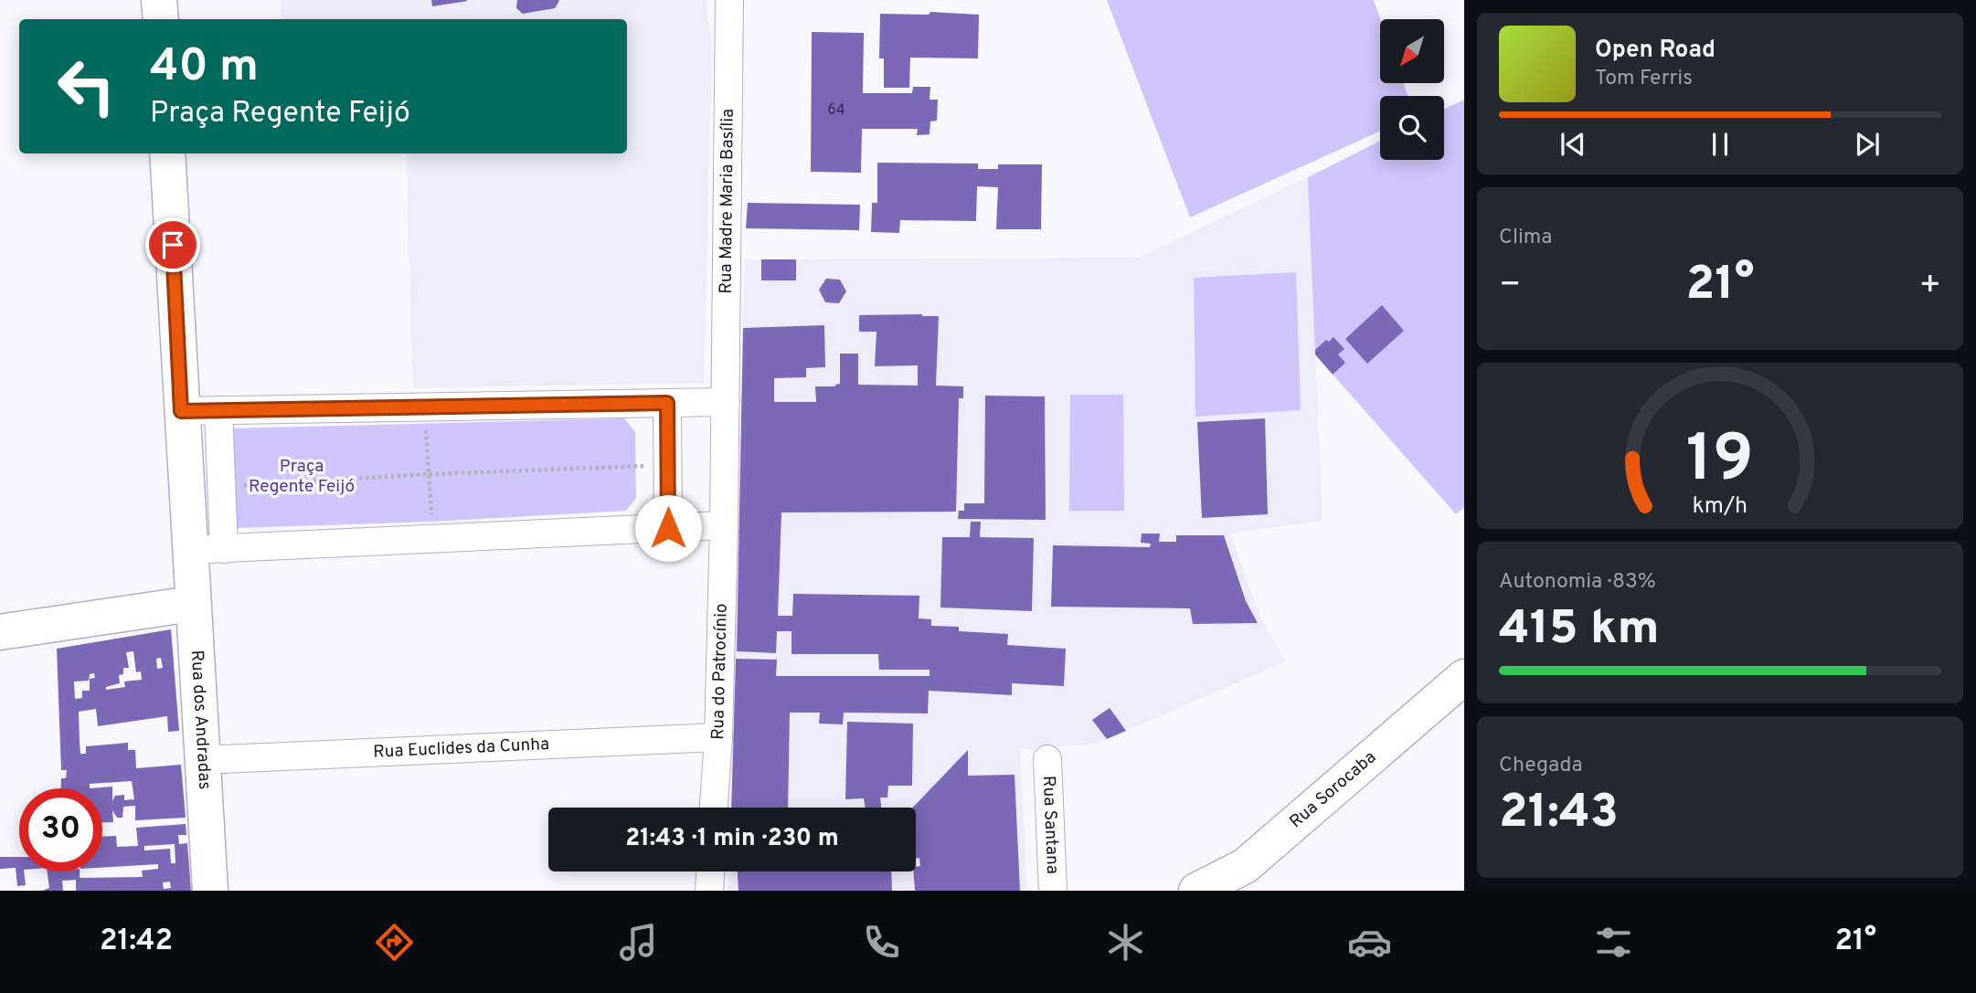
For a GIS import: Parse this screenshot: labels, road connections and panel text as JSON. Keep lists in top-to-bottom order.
{
  "streets": {
    "main road": ["Rua dos Andradas", "Rua Sorocaba"],
    "street": [
      "Rua Madre Maria Basília",
      "Rua do Patrocínio",
      "Rua Euclides da Cunha",
      "Rua Santana"
    ]
  },
  "crossings": [
    ["Rua do Patrocínio", "Rua Euclides da Cunha"],
    ["Rua dos Andradas", "Rua Euclides da Cunha"]
  ],
  "parks": ["Praça Regente Feijó"],
  "house_numbers": ["64"],
  "north": "bottom left",
  "page": {
    "turn": ["40 m", "Praça Regente Feijó"],
    "song": ["Open Road", "Tom Ferris"],
    "tile": [
      "Clima",
      ["Autonomia · 83%", "415 km"],
      ["Chegada", "21:43"]
    ],
    "heat": ["−", "21°", "+"],
    "limit": "30",
    "trip": "21:43 · 1 min · 230 m",
    "tabs": ["21:42", "21°"],
    "gauge": ["19", "km/h"]
  }
}
